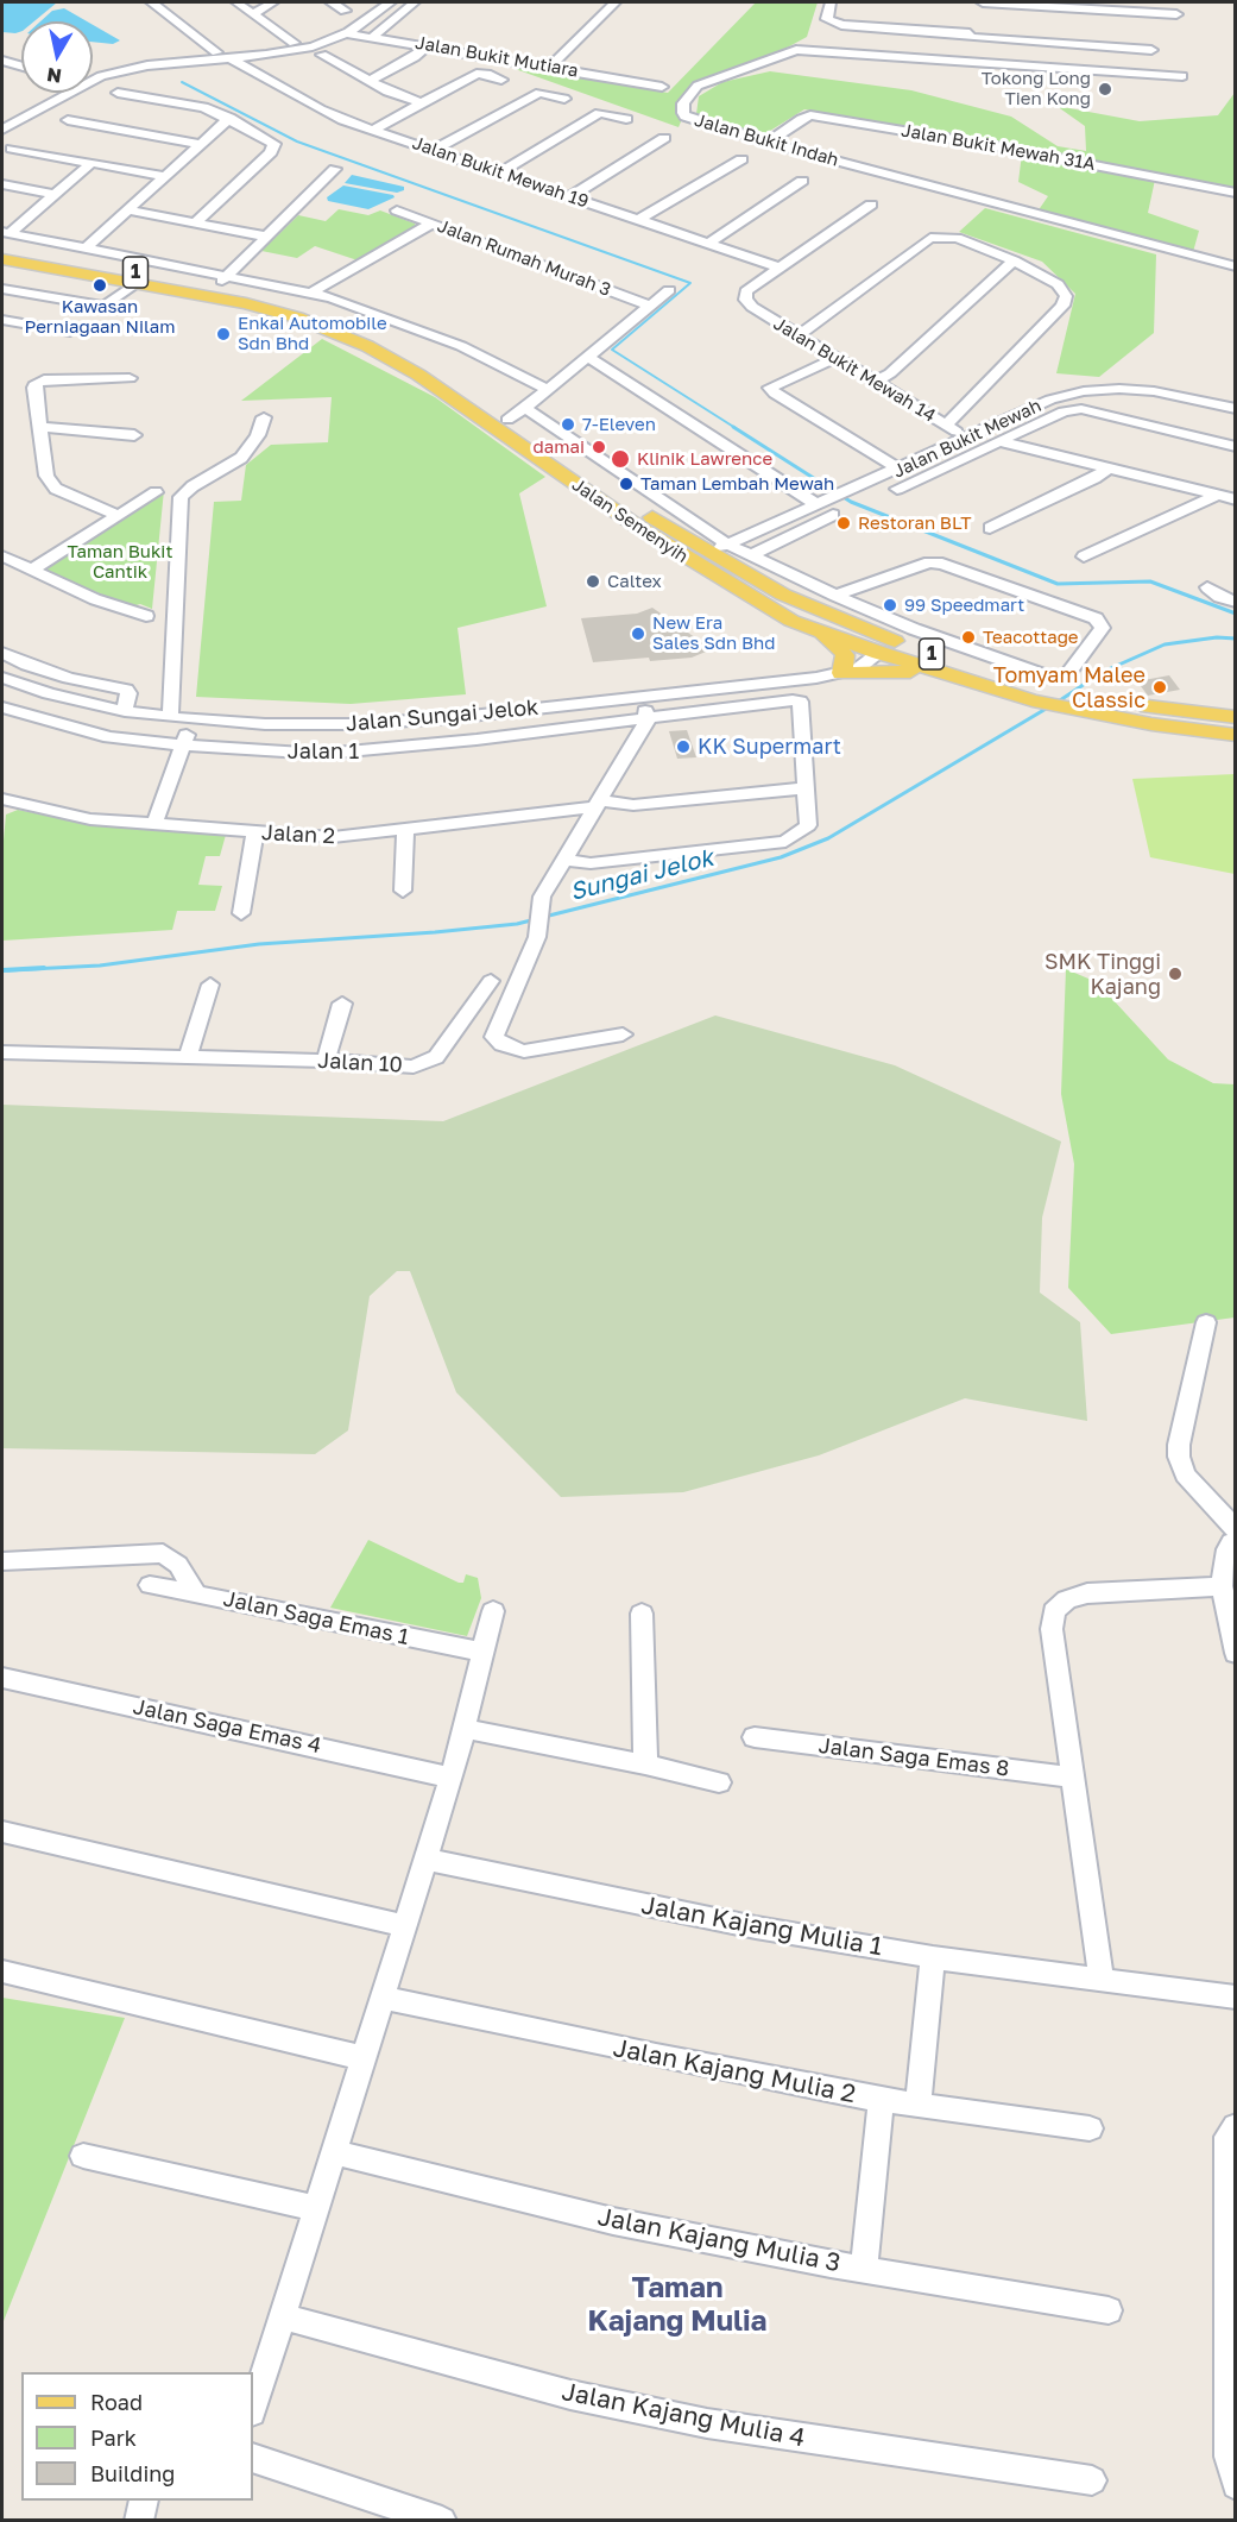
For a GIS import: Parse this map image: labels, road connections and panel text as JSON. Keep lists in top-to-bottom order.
{
  "streets": {
    "main road": ["1", "Jalan Semenyih"],
    "street": [
      "Jalan Bukit Mutiara",
      "Jalan Bukit Indah",
      "Jalan Bukit Mewah 31A",
      "Jalan Bukit Mewah 19",
      "Jalan Rumah Murah 3",
      "Jalan Bukit Mewah 14",
      "Jalan Bukit Mewah",
      "Jalan Sungai Jelok",
      "Jalan 1",
      "Jalan 2",
      "Jalan 10",
      "Jalan Saga Emas 1",
      "Jalan Saga Emas 4",
      "Jalan Saga Emas 8",
      "Jalan Kajang Mulia 1",
      "Jalan Kajang Mulia 2",
      "Jalan Kajang Mulia 3",
      "Jalan Kajang Mulia 4"
    ]
  },
  "crossings": [
    ["Jalan Bukit Indah", "Jalan Bukit Mewah 31A"],
    ["Jalan Bukit Mewah 19", "Jalan Bukit Mewah 14"],
    ["Jalan Bukit Mewah 14", "Jalan Bukit Mewah"],
    ["Jalan Bukit Mewah", "Jalan Semenyih"],
    ["Jalan Semenyih", "Jalan Sungai Jelok"],
    ["Jalan 1", "Jalan 2"]
  ],
  "districts": ["Taman Kajang Mulia"],
  "water": ["Sungai Jelok"],
  "parks": ["Taman Bukit Cantik"],
  "places": [
    "Tokong Long Tien Kong",
    "Kawasan Perniagaan Nilam",
    "Enkai Automobile Sdn Bhd",
    "7-Eleven",
    "damai",
    "Klinik Lawrence",
    "Taman Lembah Mewah",
    "Restoran BLT",
    "Caltex",
    "99 Speedmart",
    "New Era Sales Sdn Bhd",
    "Teacottage",
    "Tomyam Malee Classic",
    "KK Supermart",
    "SMK Tinggi Kajang"
  ],
  "legend": ["Road", "Park", "Building"],
  "north": "bottom"
}
